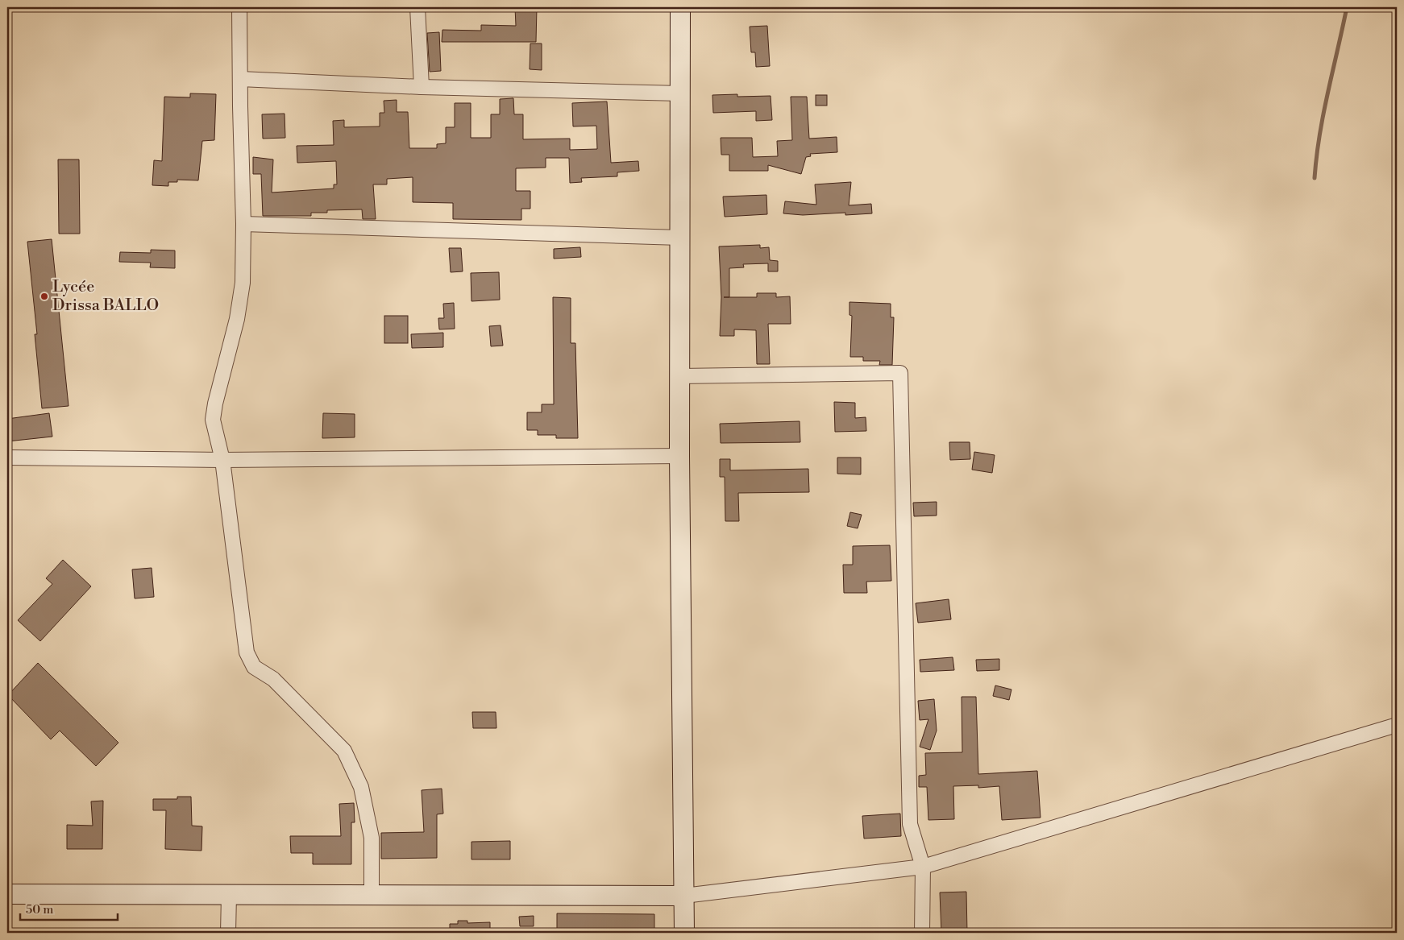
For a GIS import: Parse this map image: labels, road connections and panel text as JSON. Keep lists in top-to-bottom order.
{
  "places": ["Lycée Drissa BALLO"],
  "scale_bar": "50 m"
}
